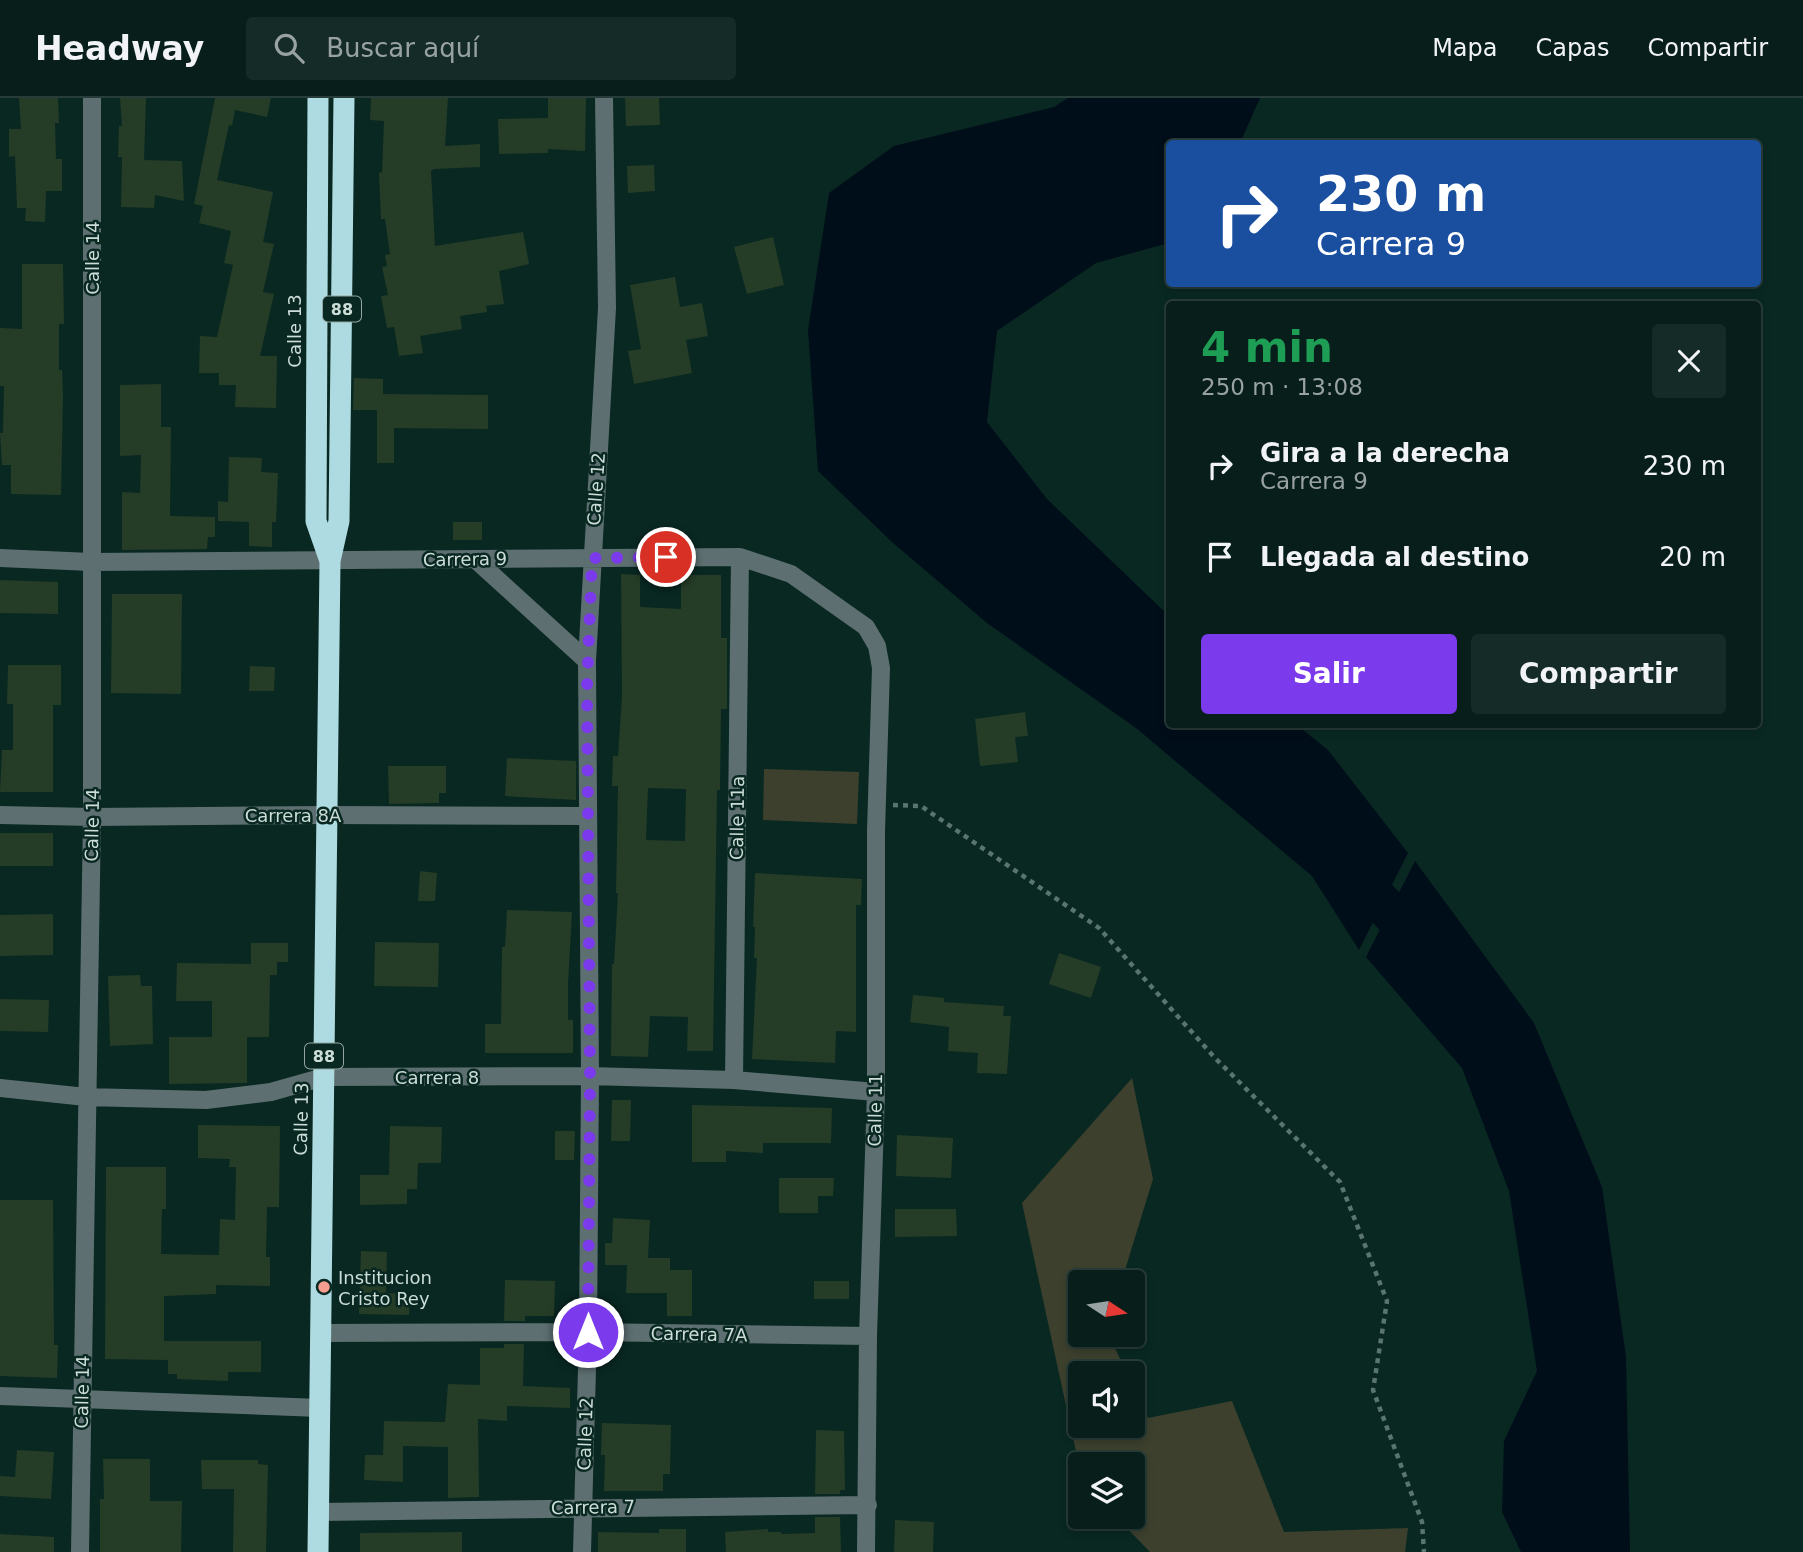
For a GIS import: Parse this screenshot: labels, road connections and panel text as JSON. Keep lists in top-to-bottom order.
{
  "streets": {
    "highway": ["88", "Calle 13"],
    "street": [
      "Calle 14",
      "Calle 12",
      "Carrera 9",
      "Carrera 8A",
      "Calle 11a",
      "Carrera 8",
      "Calle 11",
      "Carrera 7A",
      "Carrera 7"
    ]
  },
  "crossings": [
    ["Calle 14", "Carrera 9"],
    ["Calle 14", "Carrera 8A"],
    ["Calle 14", "Carrera 8"],
    ["Calle 13", "Carrera 9"],
    ["Calle 13", "Carrera 8A"],
    ["Calle 13", "Carrera 8"],
    ["Calle 13", "Carrera 7A"],
    ["Calle 13", "Carrera 7"],
    ["Calle 12", "Carrera 9"],
    ["Calle 12", "Carrera 8A"],
    ["Calle 12", "Carrera 8"],
    ["Calle 12", "Carrera 7A"],
    ["Calle 12", "Carrera 7"],
    ["Carrera 9", "Calle 11a"],
    ["Carrera 9", "Calle 11"],
    ["Calle 11a", "Carrera 8"],
    ["Carrera 8", "Calle 11"],
    ["Calle 11", "Carrera 7A"],
    ["Calle 11", "Carrera 7"]
  ],
  "places": ["Institucion Cristo Rey"],
  "north": "right",
  "page": {
    "header": "Headway",
    "search": "Buscar aquí",
    "nav": ["Mapa", "Capas", "Compartir"],
    "turn": ["230 m", "Carrera 9"],
    "heading": ["4 min", "250 m · 13:08"],
    "list": [
      {
        "name": "Gira a la derecha",
        "note": "Carrera 9",
        "value": "230 m"
      },
      {
        "name": "Llegada al destino",
        "value": "20 m"
      }
    ],
    "buttons": ["Salir", "Compartir"]
  }
}
